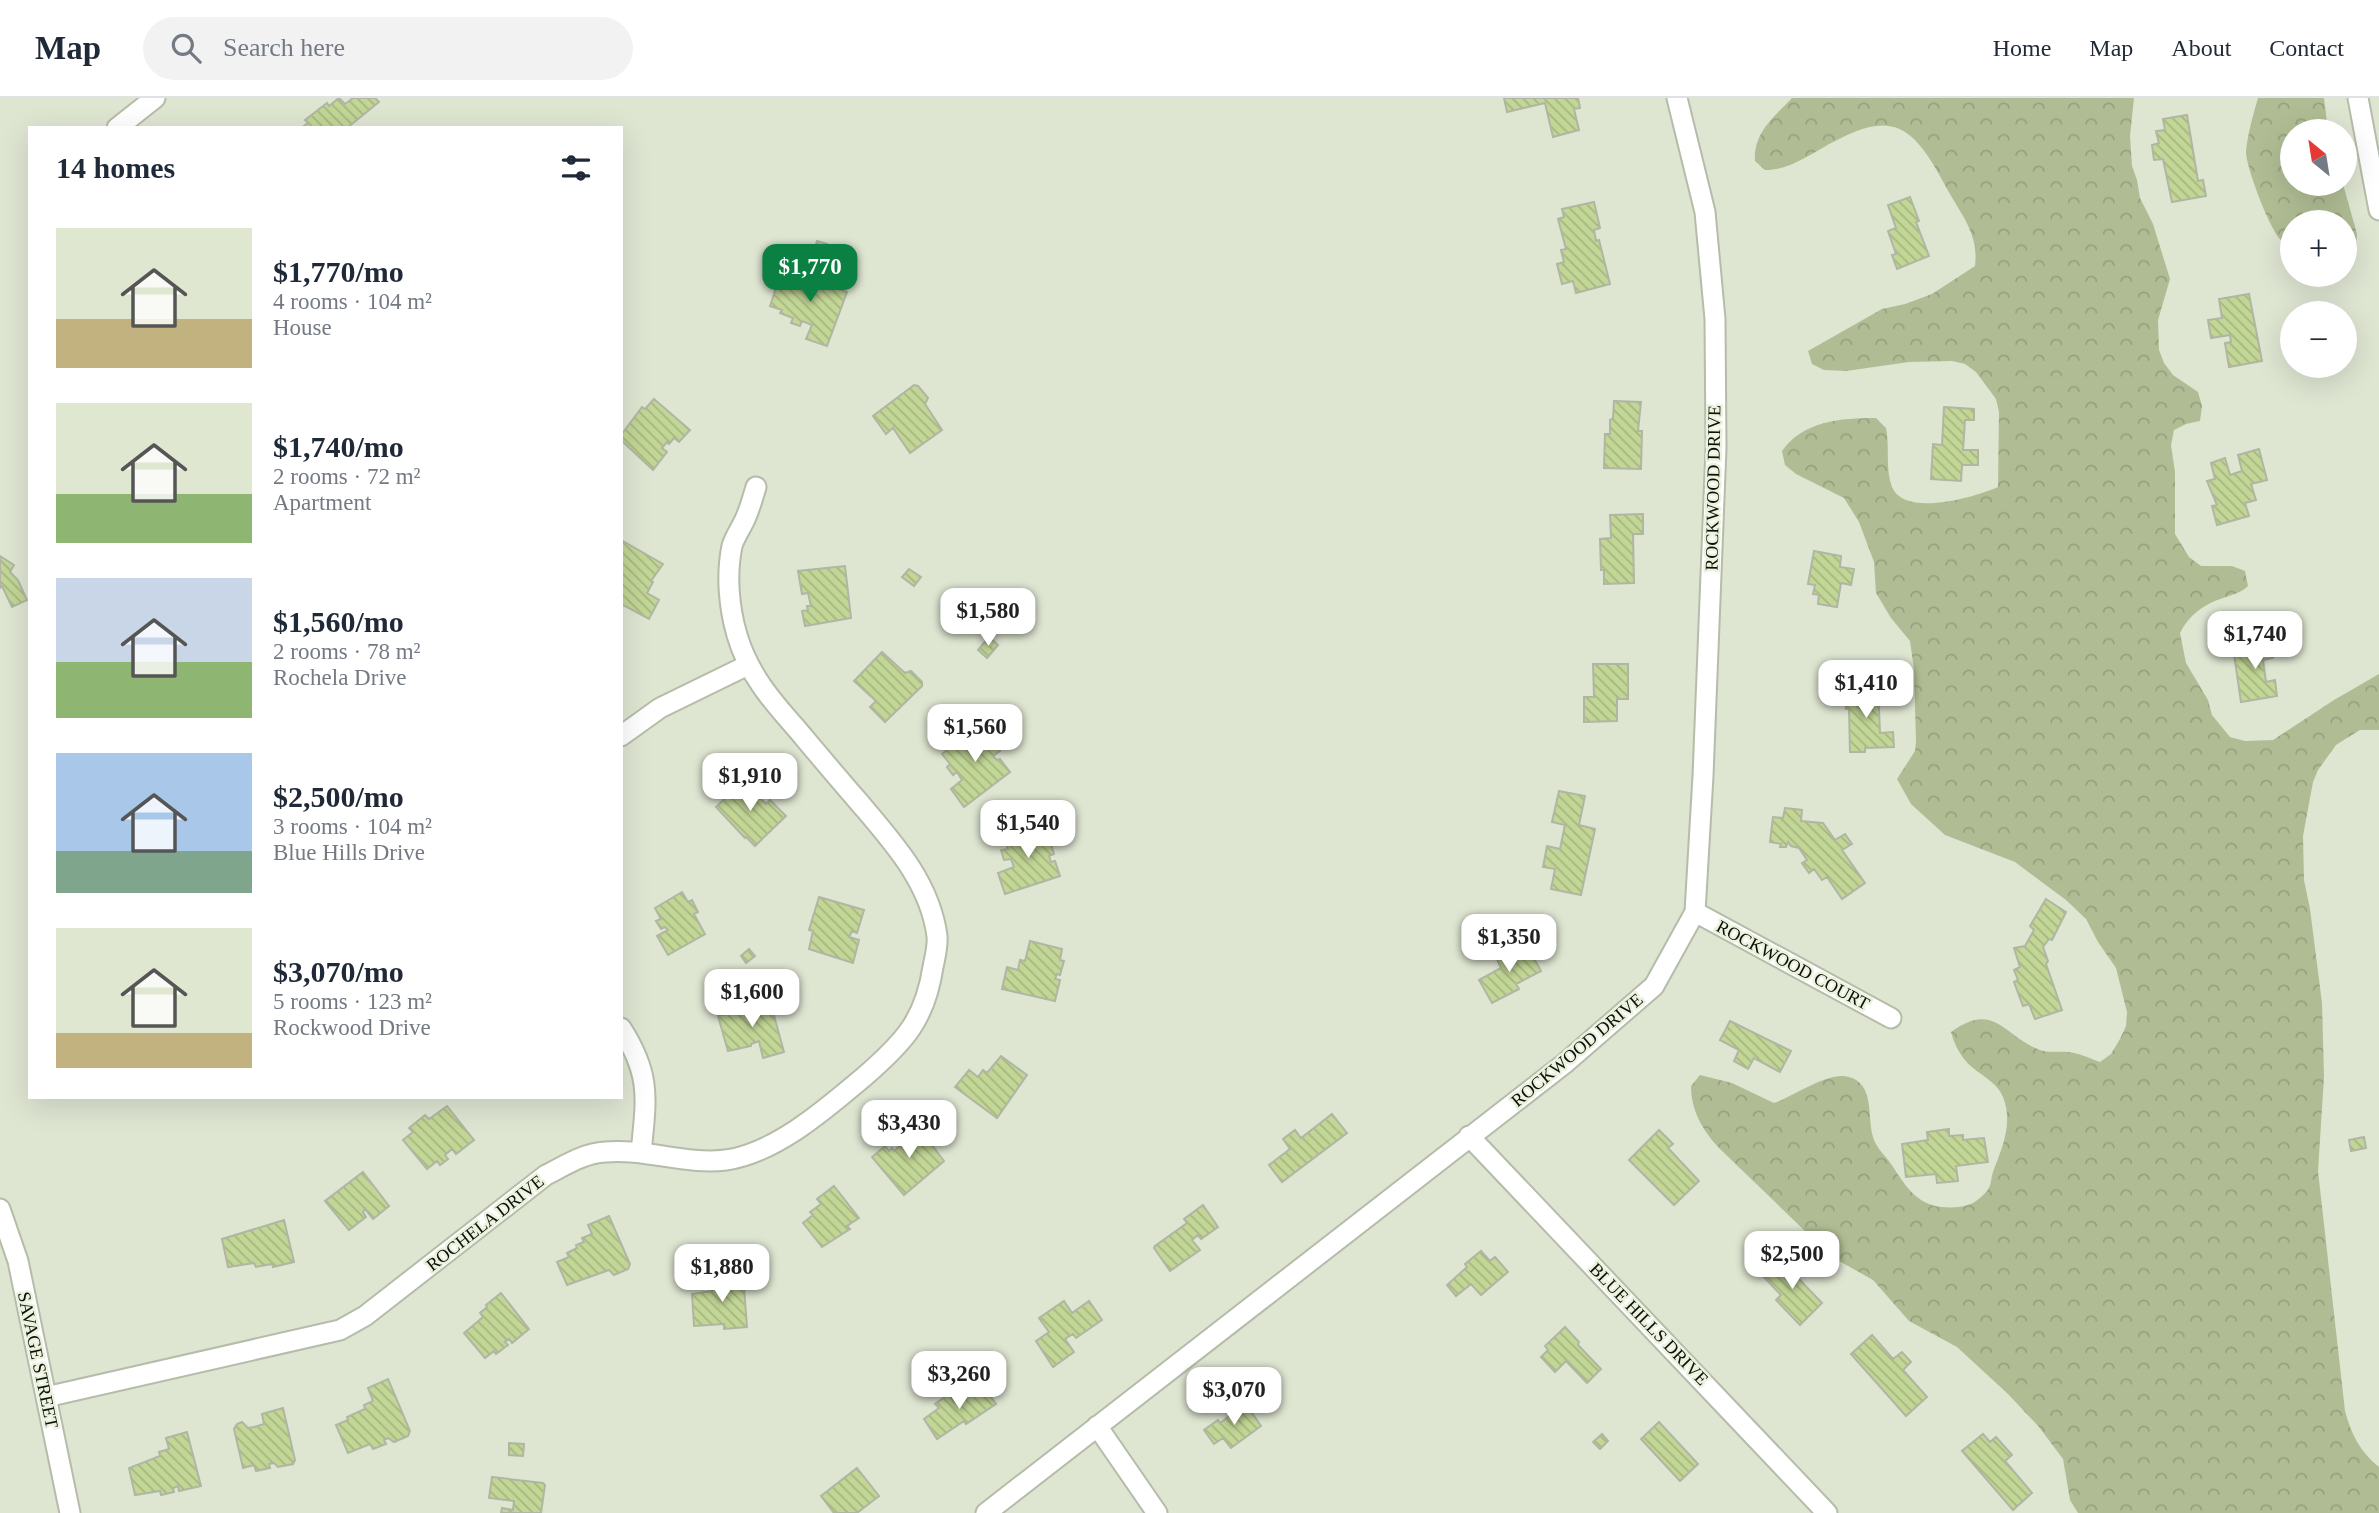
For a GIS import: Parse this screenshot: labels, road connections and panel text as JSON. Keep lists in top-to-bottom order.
{
  "streets": {
    "street": [
      "ROCKWOOD DRIVE",
      "ROCKWOOD COURT",
      "ROCHELA DRIVE",
      "BLUE HILLS DRIVE",
      "SAVAGE STREET"
    ]
  },
  "crossings": [
    ["ROCKWOOD DRIVE", "ROCKWOOD COURT"],
    ["ROCKWOOD DRIVE", "BLUE HILLS DRIVE"],
    ["ROCHELA DRIVE", "SAVAGE STREET"]
  ],
  "north": "top left",
  "page": {
    "header": "Map",
    "search": "Search here",
    "nav": [
      "Home",
      "Map",
      "About",
      "Contact"
    ],
    "map_buttons": ["+", "−"],
    "heading": "14 homes",
    "list": [
      {
        "name": "$1,770/mo",
        "note": "4 rooms · 104 m² · House"
      },
      {
        "name": "$1,740/mo",
        "note": "2 rooms · 72 m² · Apartment"
      },
      {
        "name": "$1,560/mo",
        "note": "2 rooms · 78 m² · Rochela Drive"
      },
      {
        "name": "$2,500/mo",
        "note": "3 rooms · 104 m² · Blue Hills Drive"
      },
      {
        "name": "$3,070/mo",
        "note": "5 rooms · 123 m² · Rockwood Drive"
      }
    ],
    "price": [
      "$1,770",
      "$1,580",
      "$1,740",
      "$1,410",
      "$1,560",
      "$1,910",
      "$1,540",
      "$1,350",
      "$1,600",
      "$3,430",
      "$2,500",
      "$1,880",
      "$3,260",
      "$3,070"
    ]
  }
}
